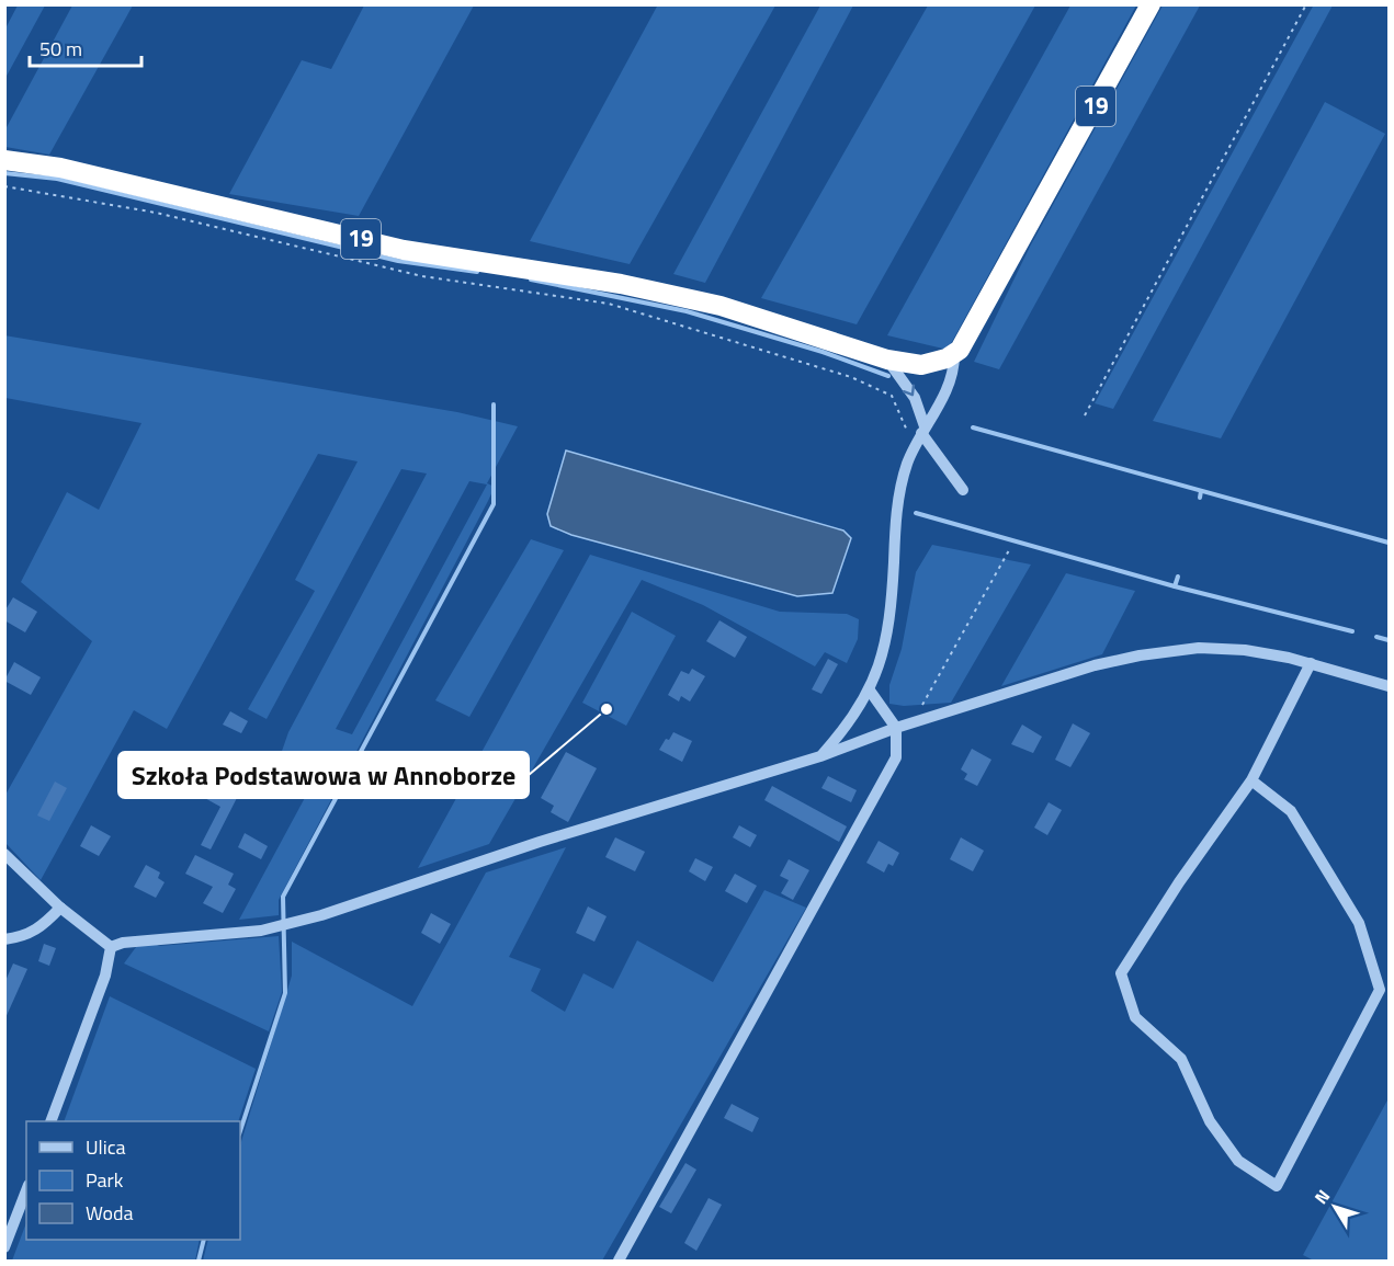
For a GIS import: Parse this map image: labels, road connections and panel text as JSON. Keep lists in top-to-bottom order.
{
  "streets": {
    "highway": ["19"]
  },
  "places": ["Szkoła Podstawowa w Annoborze"],
  "legend": ["Ulica", "Park", "Woda"],
  "scale_bar": "50 m",
  "north": "top left"
}
